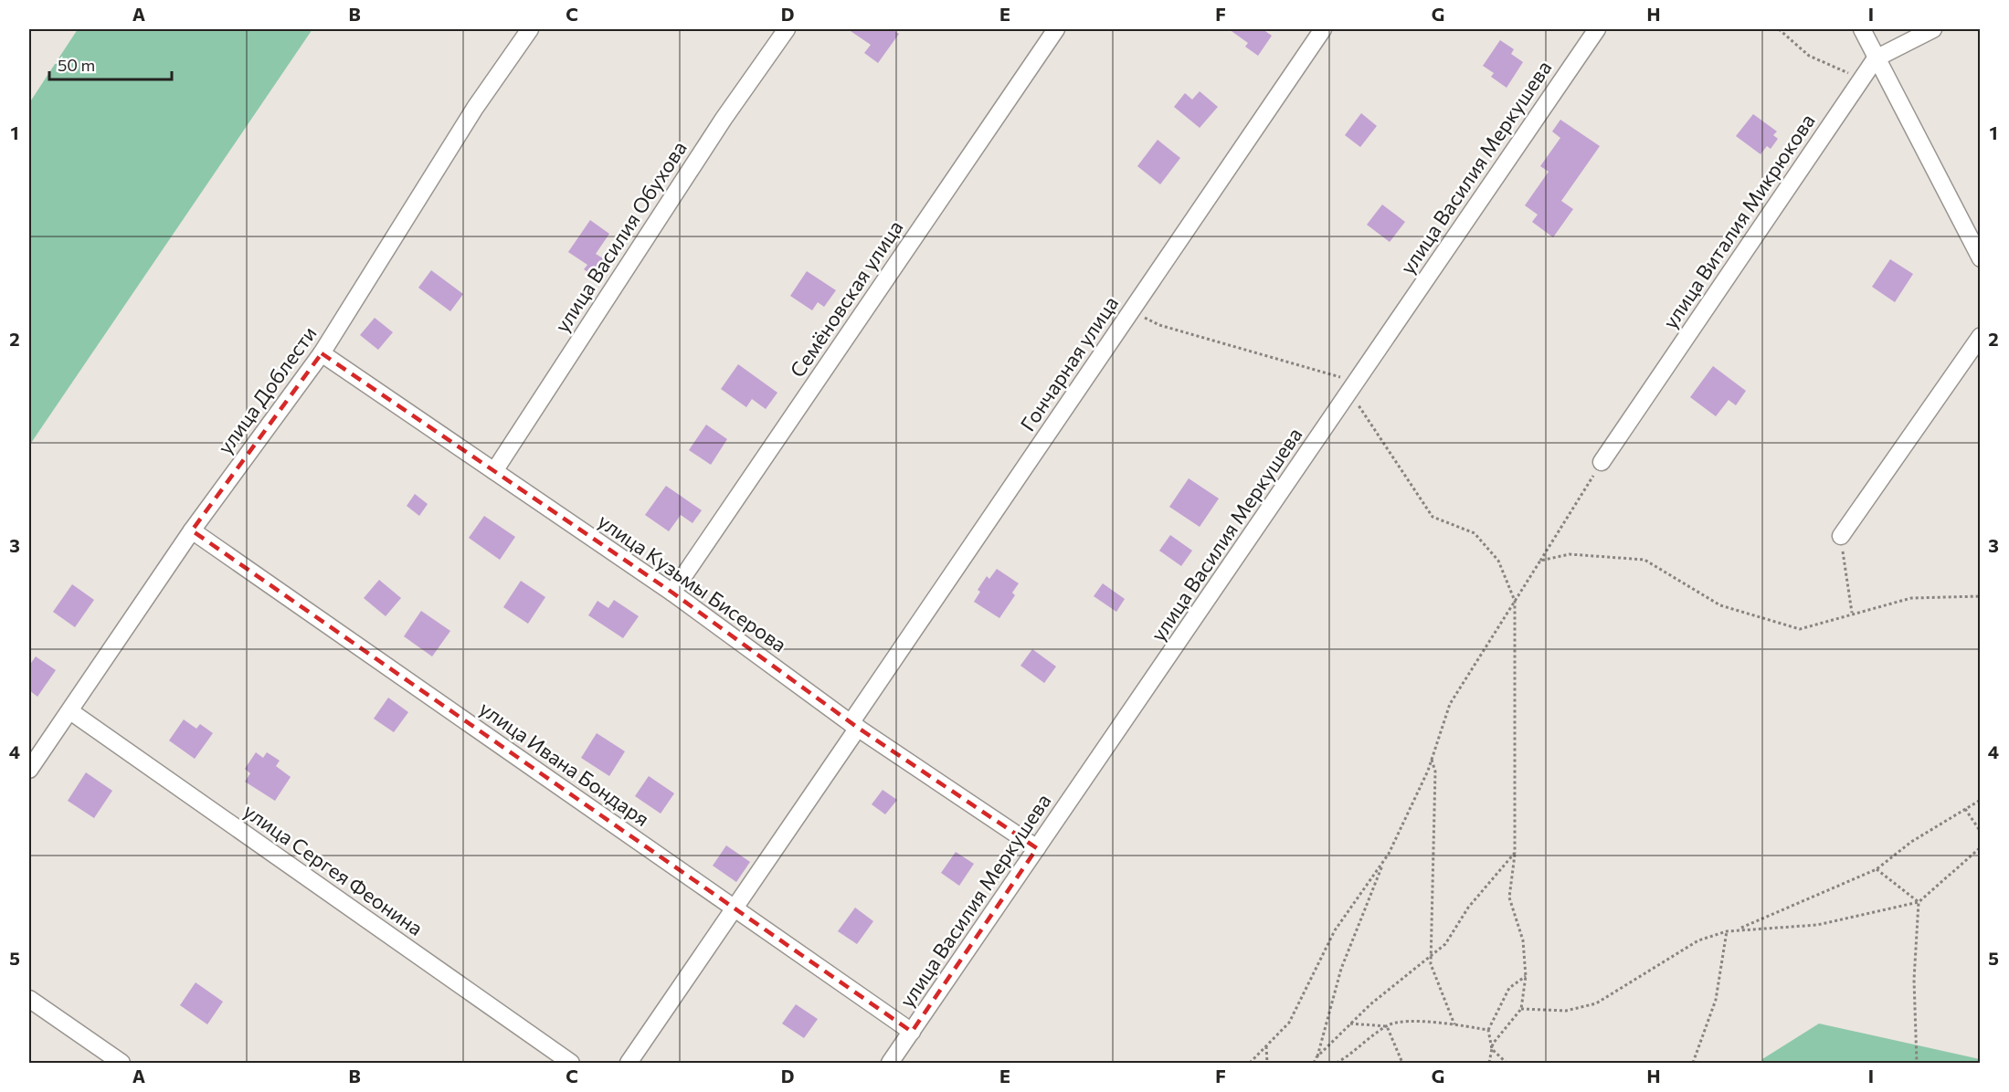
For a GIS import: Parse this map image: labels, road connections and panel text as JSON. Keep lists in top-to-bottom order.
{
  "streets": {
    "street": [
      "улица Василия Меркушева",
      "улица Виталия Микрюкова",
      "улица Василия Обухова",
      "Семёновская улица",
      "Гончарная улица",
      "улица Доблести",
      "улица Кузьмы Бисерова",
      "улица Ивана Бондаря",
      "улица Сергея Феонина"
    ]
  },
  "crossings": [
    ["улица Василия Меркушева", "улица Кузьмы Бисерова"],
    ["улица Василия Меркушева", "улица Ивана Бондаря"],
    ["улица Василия Обухова", "улица Кузьмы Бисерова"],
    ["Семёновская улица", "улица Кузьмы Бисерова"],
    ["Гончарная улица", "улица Кузьмы Бисерова"],
    ["Гончарная улица", "улица Ивана Бондаря"],
    ["улица Доблести", "улица Кузьмы Бисерова"],
    ["улица Доблести", "улица Ивана Бондаря"],
    ["улица Доблести", "улица Сергея Феонина"]
  ],
  "scale_bar": "50 m",
  "grid": {
    "columns": [
      "A",
      "B",
      "C",
      "D",
      "E",
      "F",
      "G",
      "H",
      "I"
    ],
    "rows": [
      "1",
      "2",
      "3",
      "4",
      "5"
    ]
  }
}
